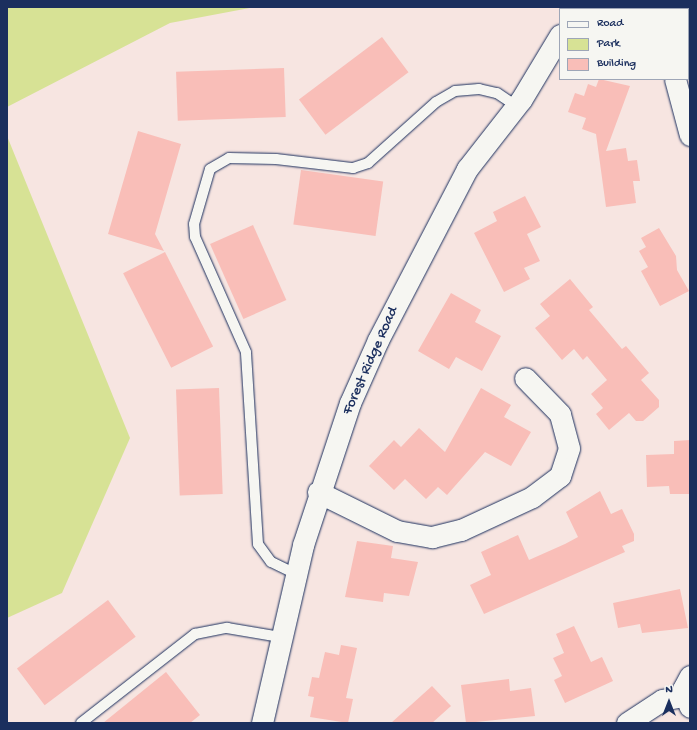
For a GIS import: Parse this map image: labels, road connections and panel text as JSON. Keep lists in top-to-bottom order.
{
  "streets": {
    "street": ["Forest Ridge Road"]
  },
  "legend": ["Road", "Park", "Building"],
  "north": "top"
}
